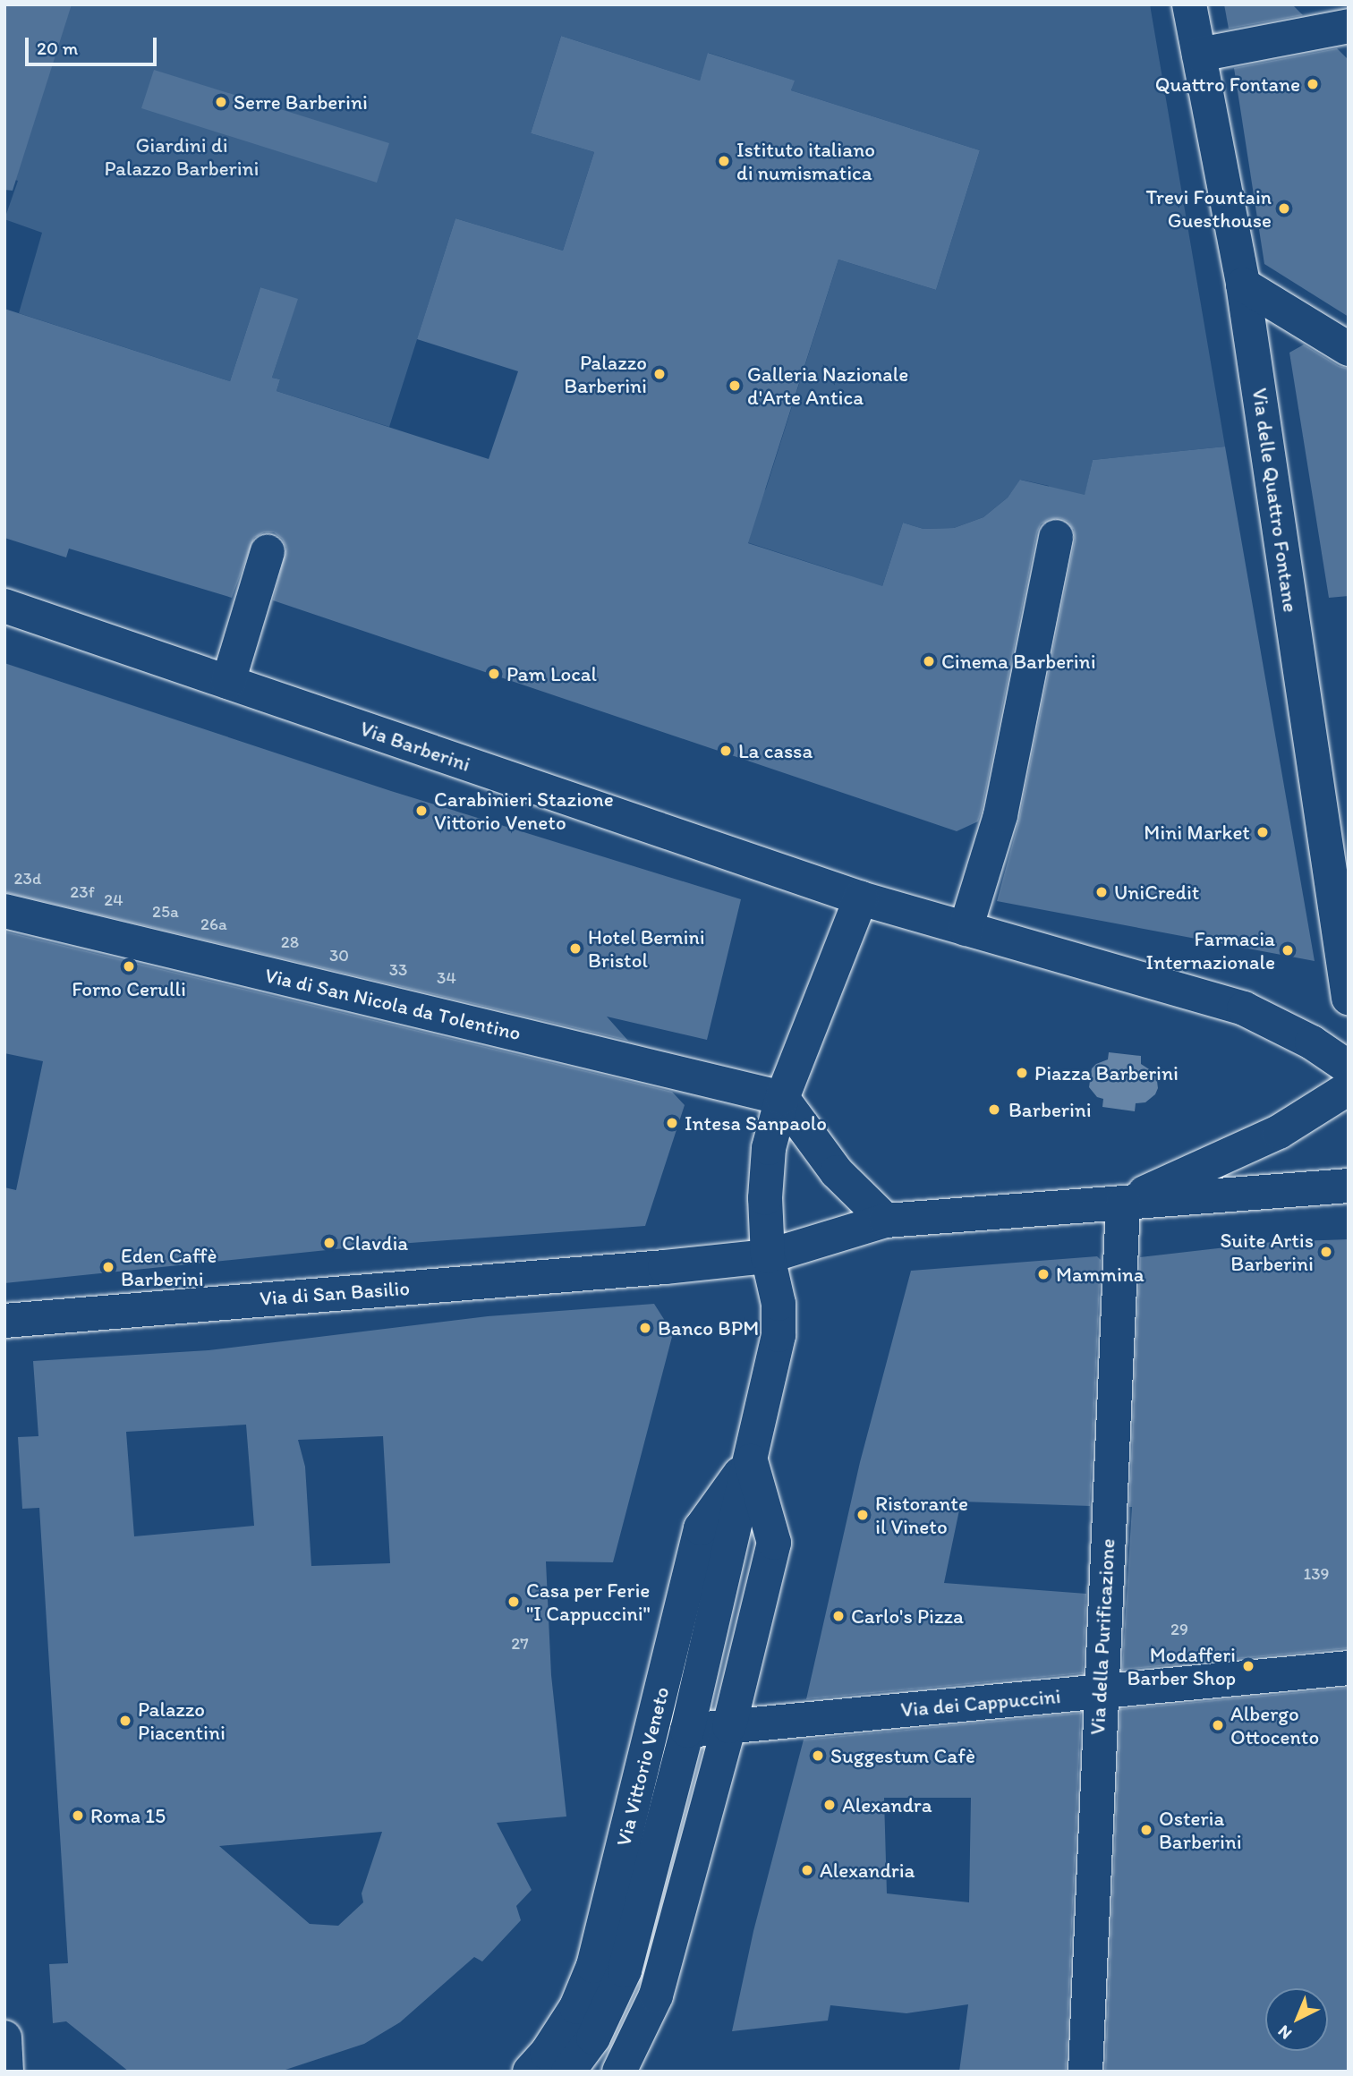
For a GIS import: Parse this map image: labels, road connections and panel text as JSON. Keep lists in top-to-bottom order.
{
  "streets": {
    "street": [
      "Via delle Quattro Fontane",
      "Via Barberini",
      "Via di San Nicola da Tolentino",
      "Via di San Basilio",
      "Via della Purificazione",
      "Via dei Cappuccini",
      "Via Vittorio Veneto"
    ]
  },
  "crossings": [
    ["Via di San Basilio", "Via Vittorio Veneto"],
    ["Via della Purificazione", "Via dei Cappuccini"],
    ["Via dei Cappuccini", "Via Vittorio Veneto"]
  ],
  "parks": ["Giardini di Palazzo Barberini"],
  "places": [
    "Quattro Fontane",
    "Serre Barberini",
    "Istituto italiano di numismatica",
    "Trevi Fountain Guesthouse",
    "Palazzo Barberini",
    "Galleria Nazionale d'Arte Antica",
    "Cinema Barberini",
    "Pam Local",
    "La cassa",
    "Carabinieri Stazione Vittorio Veneto",
    "Mini Market",
    "UniCredit",
    "Hotel Bernini Bristol",
    "Farmacia Internazionale",
    "Forno Cerulli",
    "Piazza Barberini",
    "Barberini",
    "Intesa Sanpaolo",
    "Clavdia",
    "Suite Artis Barberini",
    "Eden Caffè Barberini",
    "Mammina",
    "Banco BPM",
    "Ristorante il Vineto",
    "Casa per Ferie \"I Cappuccini\"",
    "Carlo's Pizza",
    "Modafferi Barber Shop",
    "Palazzo Piacentini",
    "Albergo Ottocento",
    "Suggestum Cafè",
    "Alexandra",
    "Roma 15",
    "Osteria Barberini",
    "Alexandria"
  ],
  "house_numbers": [
    "23d",
    "23f",
    "24",
    "25a",
    "26a",
    "28",
    "30",
    "33",
    "34",
    "139",
    "29",
    "27"
  ],
  "scale_bar": "20 m",
  "north": "bottom left"
}
